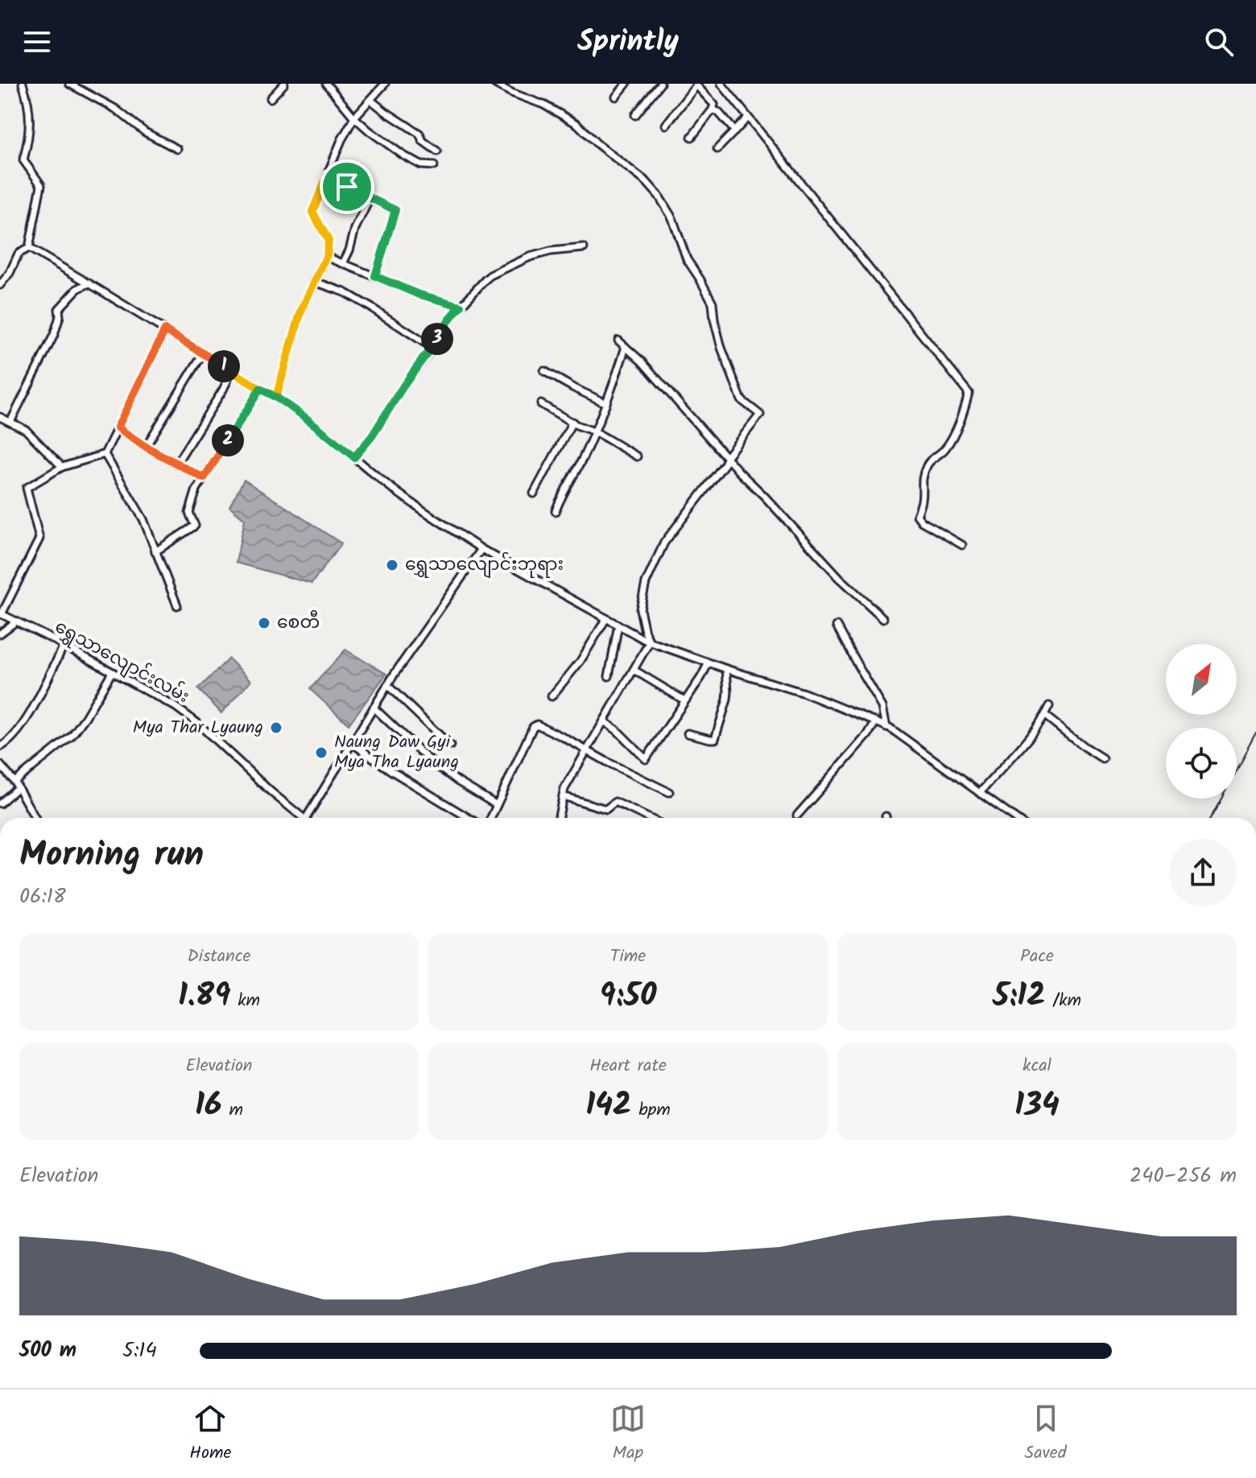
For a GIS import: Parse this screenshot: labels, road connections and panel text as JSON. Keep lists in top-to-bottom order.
{
  "streets": {
    "street": ["ရွှေသာလျောင်းလမ်း"]
  },
  "places": [
    "ရွှေသာလျောင်းဘုရား",
    "စေတီ",
    "Mya Thar Lyaung",
    "Naung Daw Gyi Mya Tha Lyaung"
  ],
  "north": "top right",
  "page": {
    "header": "Sprintly",
    "pins": ["3", "1", "2"],
    "heading": ["Morning run", "06:18"],
    "stats": [
      ["Distance", "1.89 km"],
      ["Time", "9:50"],
      ["Pace", "5:12 /km"],
      ["Elevation", "16 m"],
      ["Heart rate", "142 bpm"],
      ["kcal", "134"]
    ],
    "chart": ["Elevation", "240–256 m"],
    "list": [
      {
        "name": "500 m",
        "note": "5:14"
      }
    ],
    "tabs": ["Home", "Map", "Saved"]
  }
}
